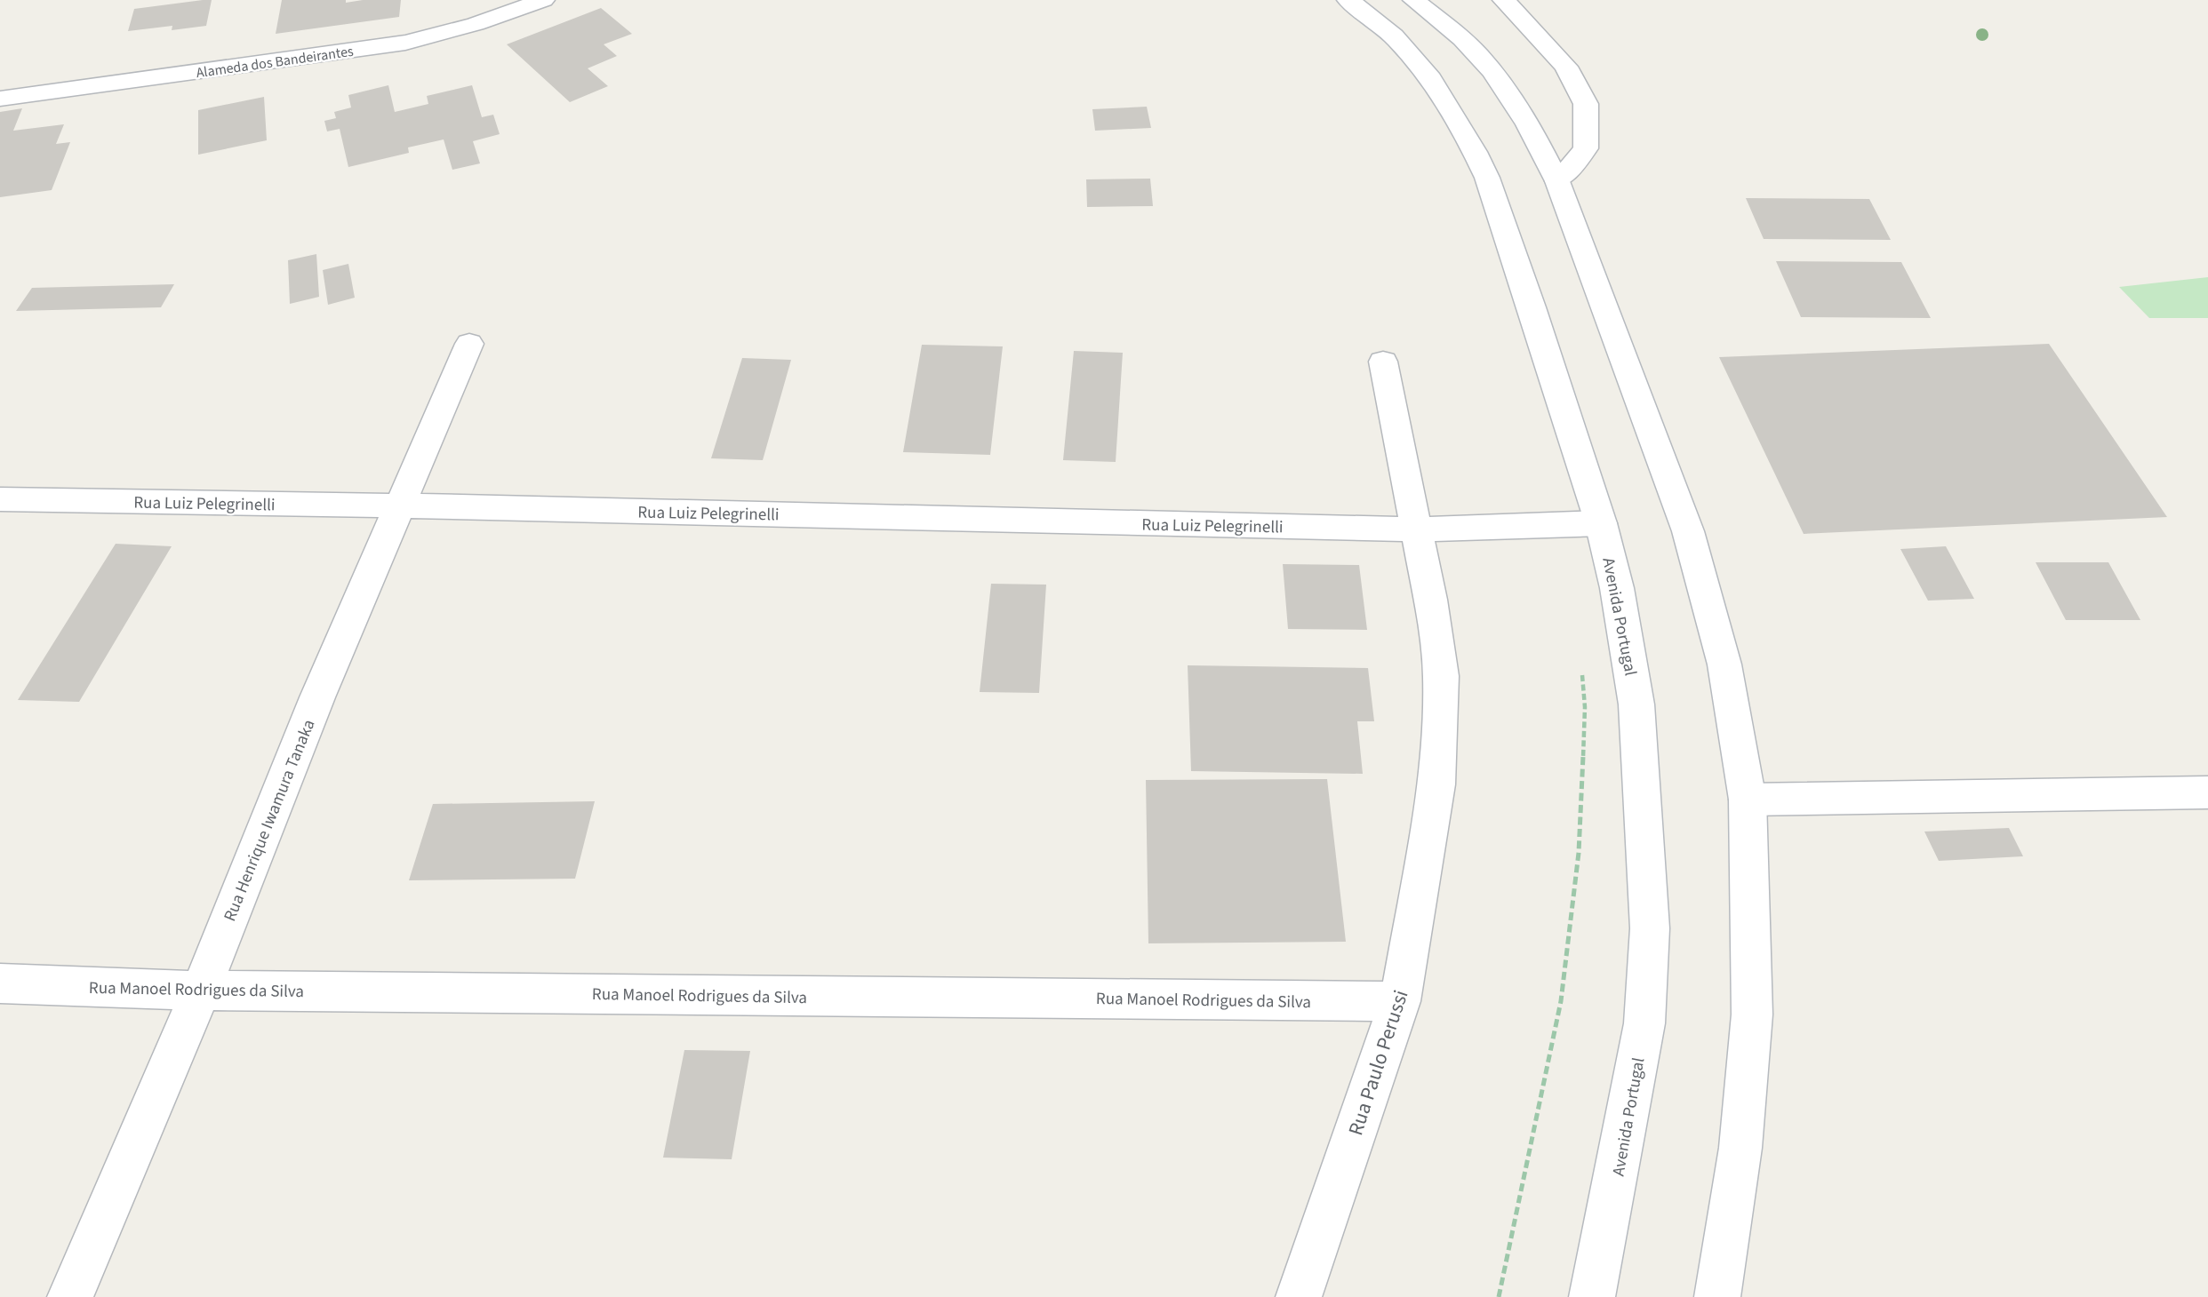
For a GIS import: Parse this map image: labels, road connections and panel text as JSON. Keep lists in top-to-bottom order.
{
  "streets": {
    "street": [
      "Alameda dos Bandeirantes",
      "Rua Luiz Pelegrinelli",
      "Avenida Portugal",
      "Rua Henrique Iwamura Tanaka",
      "Rua Manoel Rodrigues da Silva",
      "Rua Paulo Perussi"
    ]
  },
  "crossings": [
    ["Rua Luiz Pelegrinelli", "Avenida Portugal"],
    ["Rua Luiz Pelegrinelli", "Rua Henrique Iwamura Tanaka"],
    ["Rua Luiz Pelegrinelli", "Rua Paulo Perussi"],
    ["Rua Henrique Iwamura Tanaka", "Rua Manoel Rodrigues da Silva"],
    ["Rua Manoel Rodrigues da Silva", "Rua Paulo Perussi"]
  ]
}
